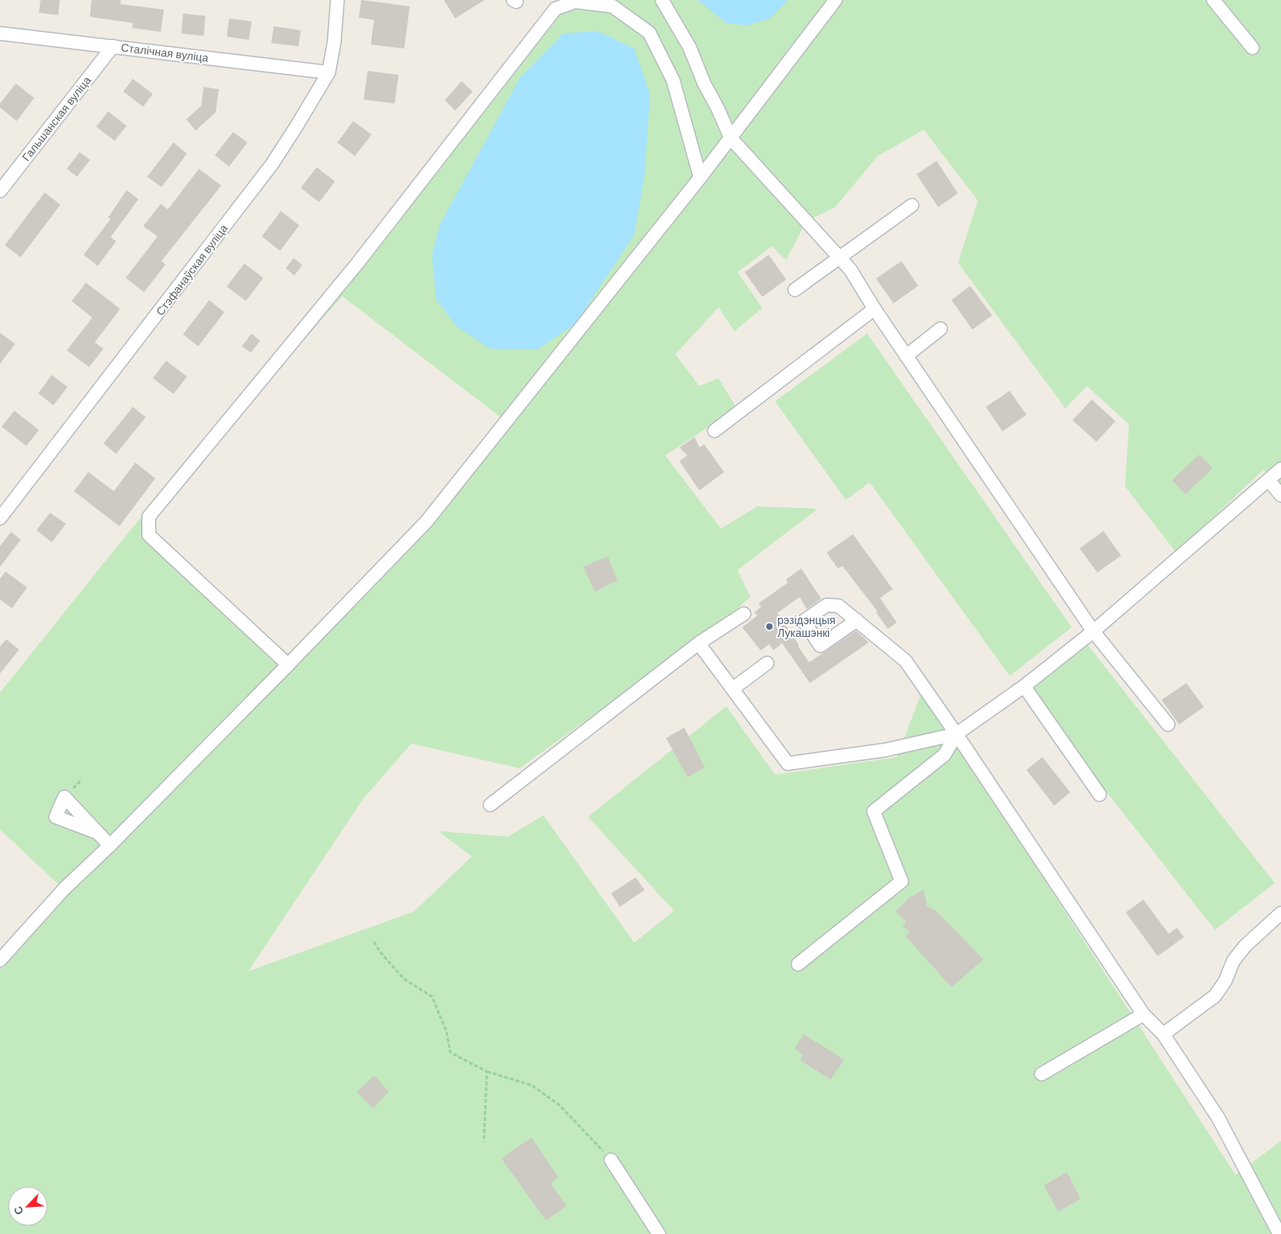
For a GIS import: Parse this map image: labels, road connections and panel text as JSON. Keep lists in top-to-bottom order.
{
  "streets": {
    "street": ["Сталічная вуліца", "Гальшанская вуліца", "Стэфанаўская вуліца"]
  },
  "crossings": [
    ["Сталічная вуліца", "Гальшанская вуліца"],
    ["Сталічная вуліца", "Стэфанаўская вуліца"]
  ],
  "places": ["рэзідэнцыя Лукашэнкі"],
  "north": "bottom left"
}
